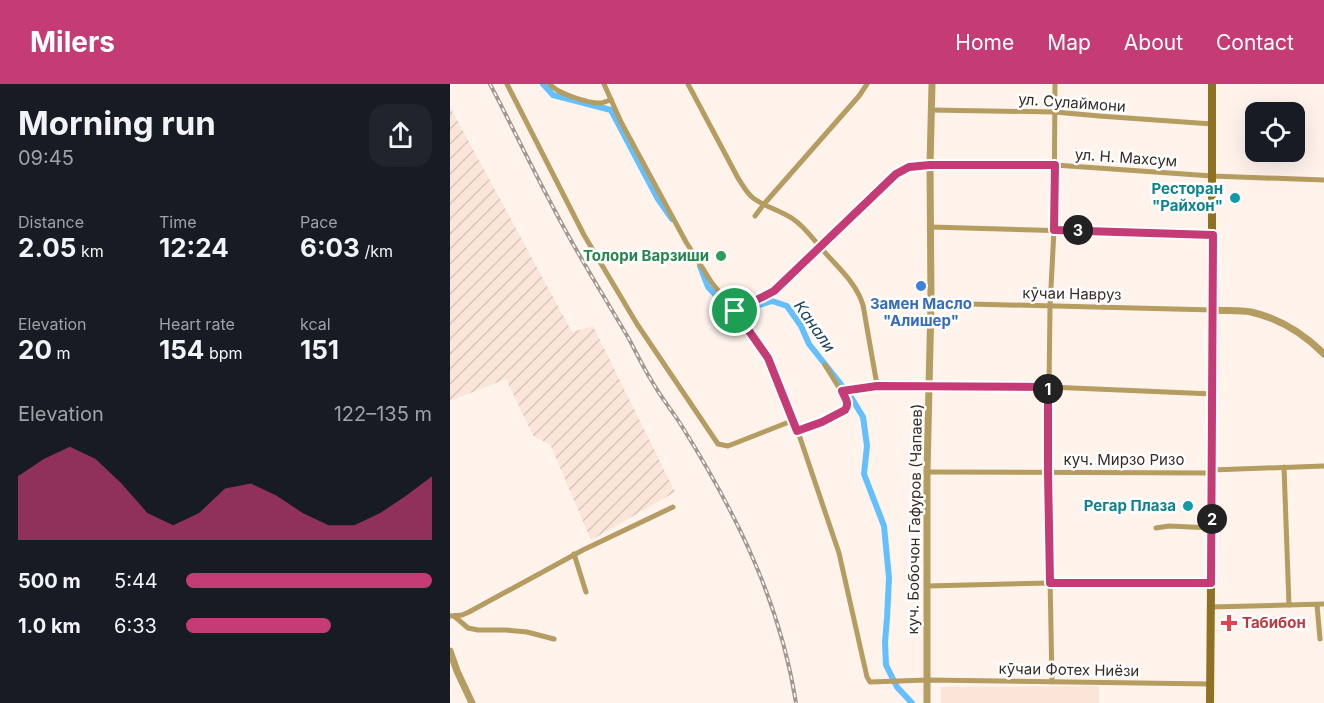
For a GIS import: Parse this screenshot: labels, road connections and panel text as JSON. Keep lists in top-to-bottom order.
{
  "streets": {
    "street": [
      "ул. Сулаймони",
      "ул. Н. Махсум",
      "кӯчаи Навруз",
      "куч. Мирзо Ризо",
      "куч. Бобочон Гафуров (Чапаев)",
      "кӯчаи Фотех Ниёзи"
    ]
  },
  "crossings": [
    ["ул. Сулаймони", "куч. Бобочон Гафуров (Чапаев)"],
    ["ул. Н. Махсум", "куч. Бобочон Гафуров (Чапаев)"],
    ["кӯчаи Навруз", "куч. Бобочон Гафуров (Чапаев)"],
    ["куч. Мирзо Ризо", "куч. Бобочон Гафуров (Чапаев)"],
    ["куч. Бобочон Гафуров (Чапаев)", "кӯчаи Фотех Ниёзи"]
  ],
  "water": ["Канали"],
  "places": {
    "other": [
      "Ресторан \"Райхон\"",
      "Толори Варзиши",
      "Замен Масло \"Алишер\"",
      "Регар Плаза"
    ],
    "health": ["Табибон"]
  },
  "page": {
    "header": "Milers",
    "nav": [
      "Home",
      "Map",
      "About",
      "Contact"
    ],
    "heading": ["Morning run", "09:45"],
    "stats": [
      ["Distance", "2.05 km"],
      ["Time", "12:24"],
      ["Pace", "6:03 /km"],
      ["Elevation", "20 m"],
      ["Heart rate", "154 bpm"],
      ["kcal", "151"]
    ],
    "pins": ["3", "1", "2"],
    "chart": ["Elevation", "122–135 m"],
    "list": [
      {
        "name": "500 m",
        "note": "5:44"
      },
      {
        "name": "1.0 km",
        "note": "6:33"
      }
    ]
  }
}
